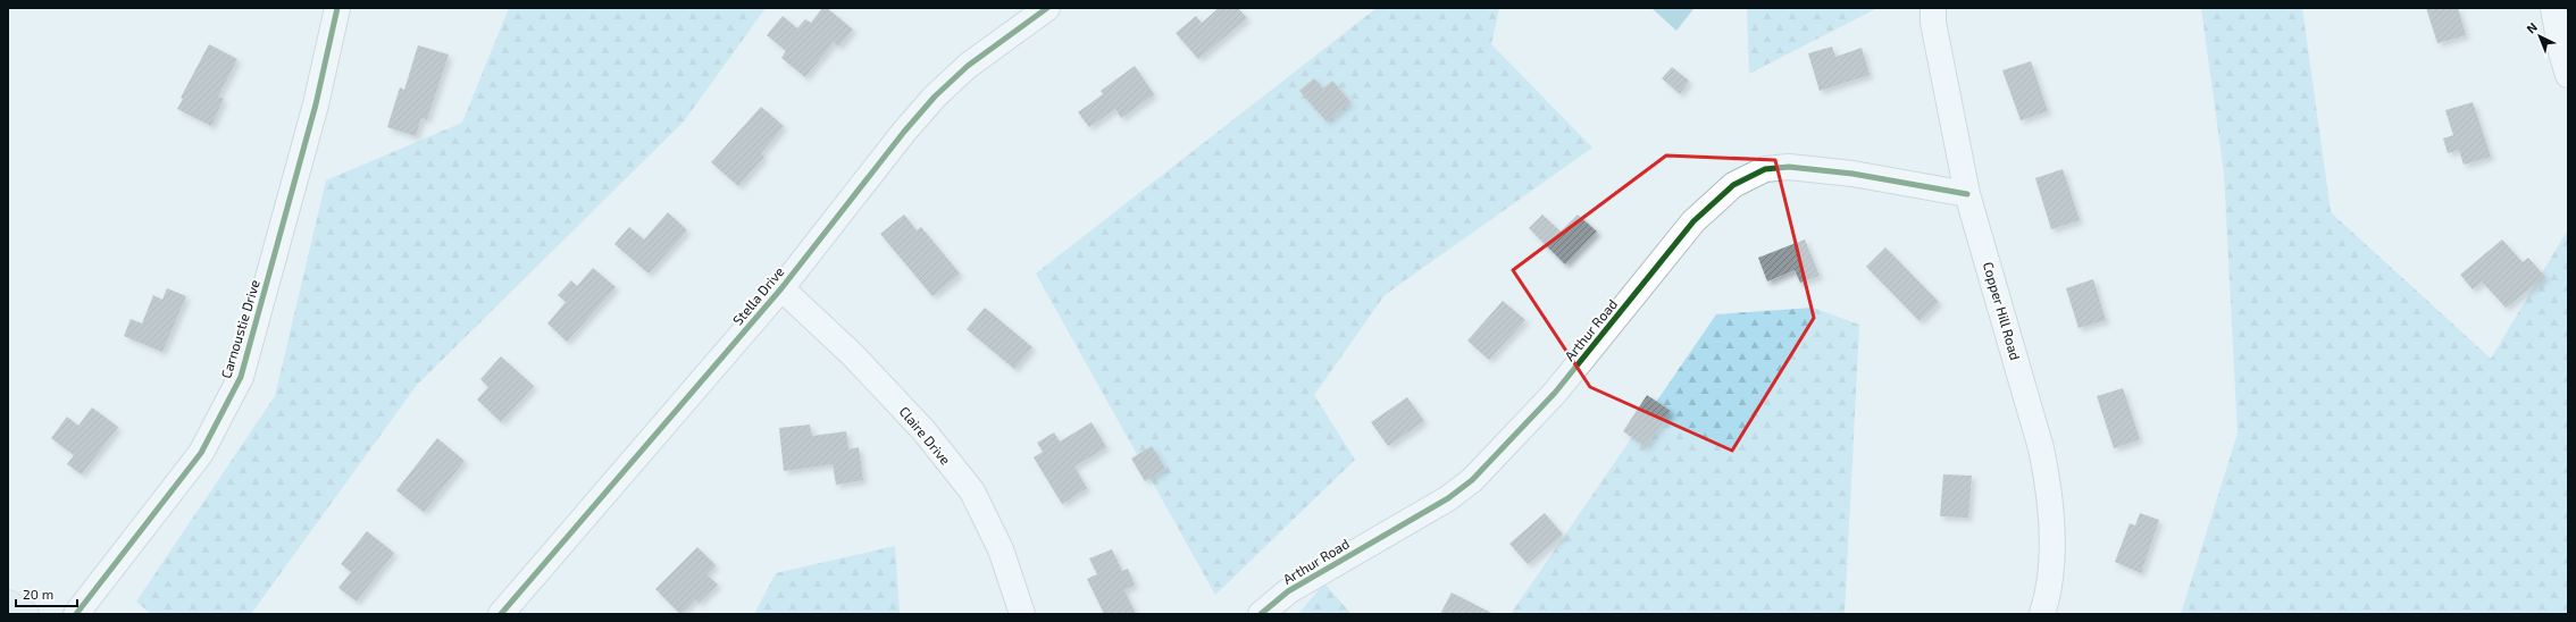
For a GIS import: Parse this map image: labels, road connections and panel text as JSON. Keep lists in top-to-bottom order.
{
  "streets": {
    "street": [
      "Stella Drive",
      "Copper Hill Road",
      "Carnoustie Drive",
      "Arthur Road",
      "Claire Drive"
    ]
  },
  "crossings": [
    ["Stella Drive", "Claire Drive"],
    ["Copper Hill Road", "Arthur Road"]
  ],
  "scale_bar": "20 m",
  "north": "top left"
}
